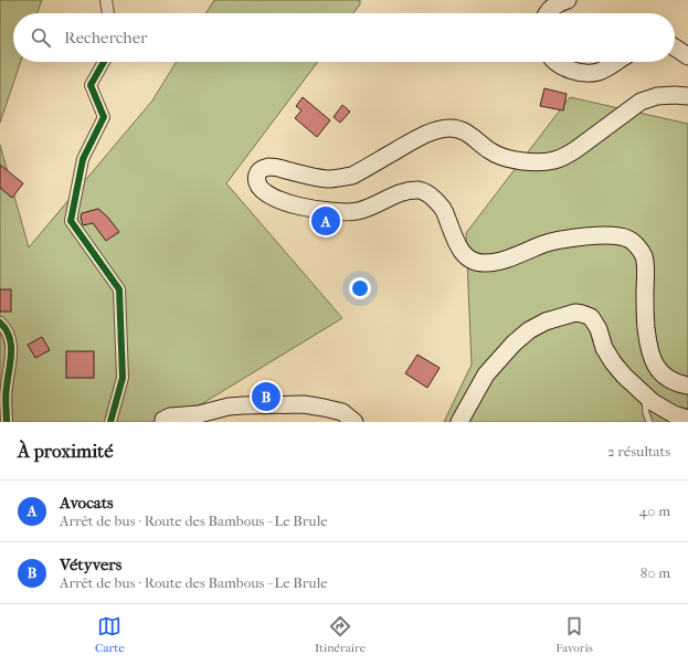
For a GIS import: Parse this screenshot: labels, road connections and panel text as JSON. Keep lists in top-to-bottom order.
{
  "page": {
    "search": "Rechercher",
    "pins": ["A", "B"],
    "heading": ["À proximité", "2 résultats"],
    "list": [
      {
        "mark": "A",
        "name": "Avocats",
        "note": "Arrêt de bus · Route des Bambous - Le Brule",
        "value": "40 m"
      },
      {
        "mark": "B",
        "name": "Vétyvers",
        "note": "Arrêt de bus · Route des Bambous - Le Brule",
        "value": "80 m"
      }
    ],
    "nav": ["Carte", "Itinéraire", "Favoris"]
  }
}
